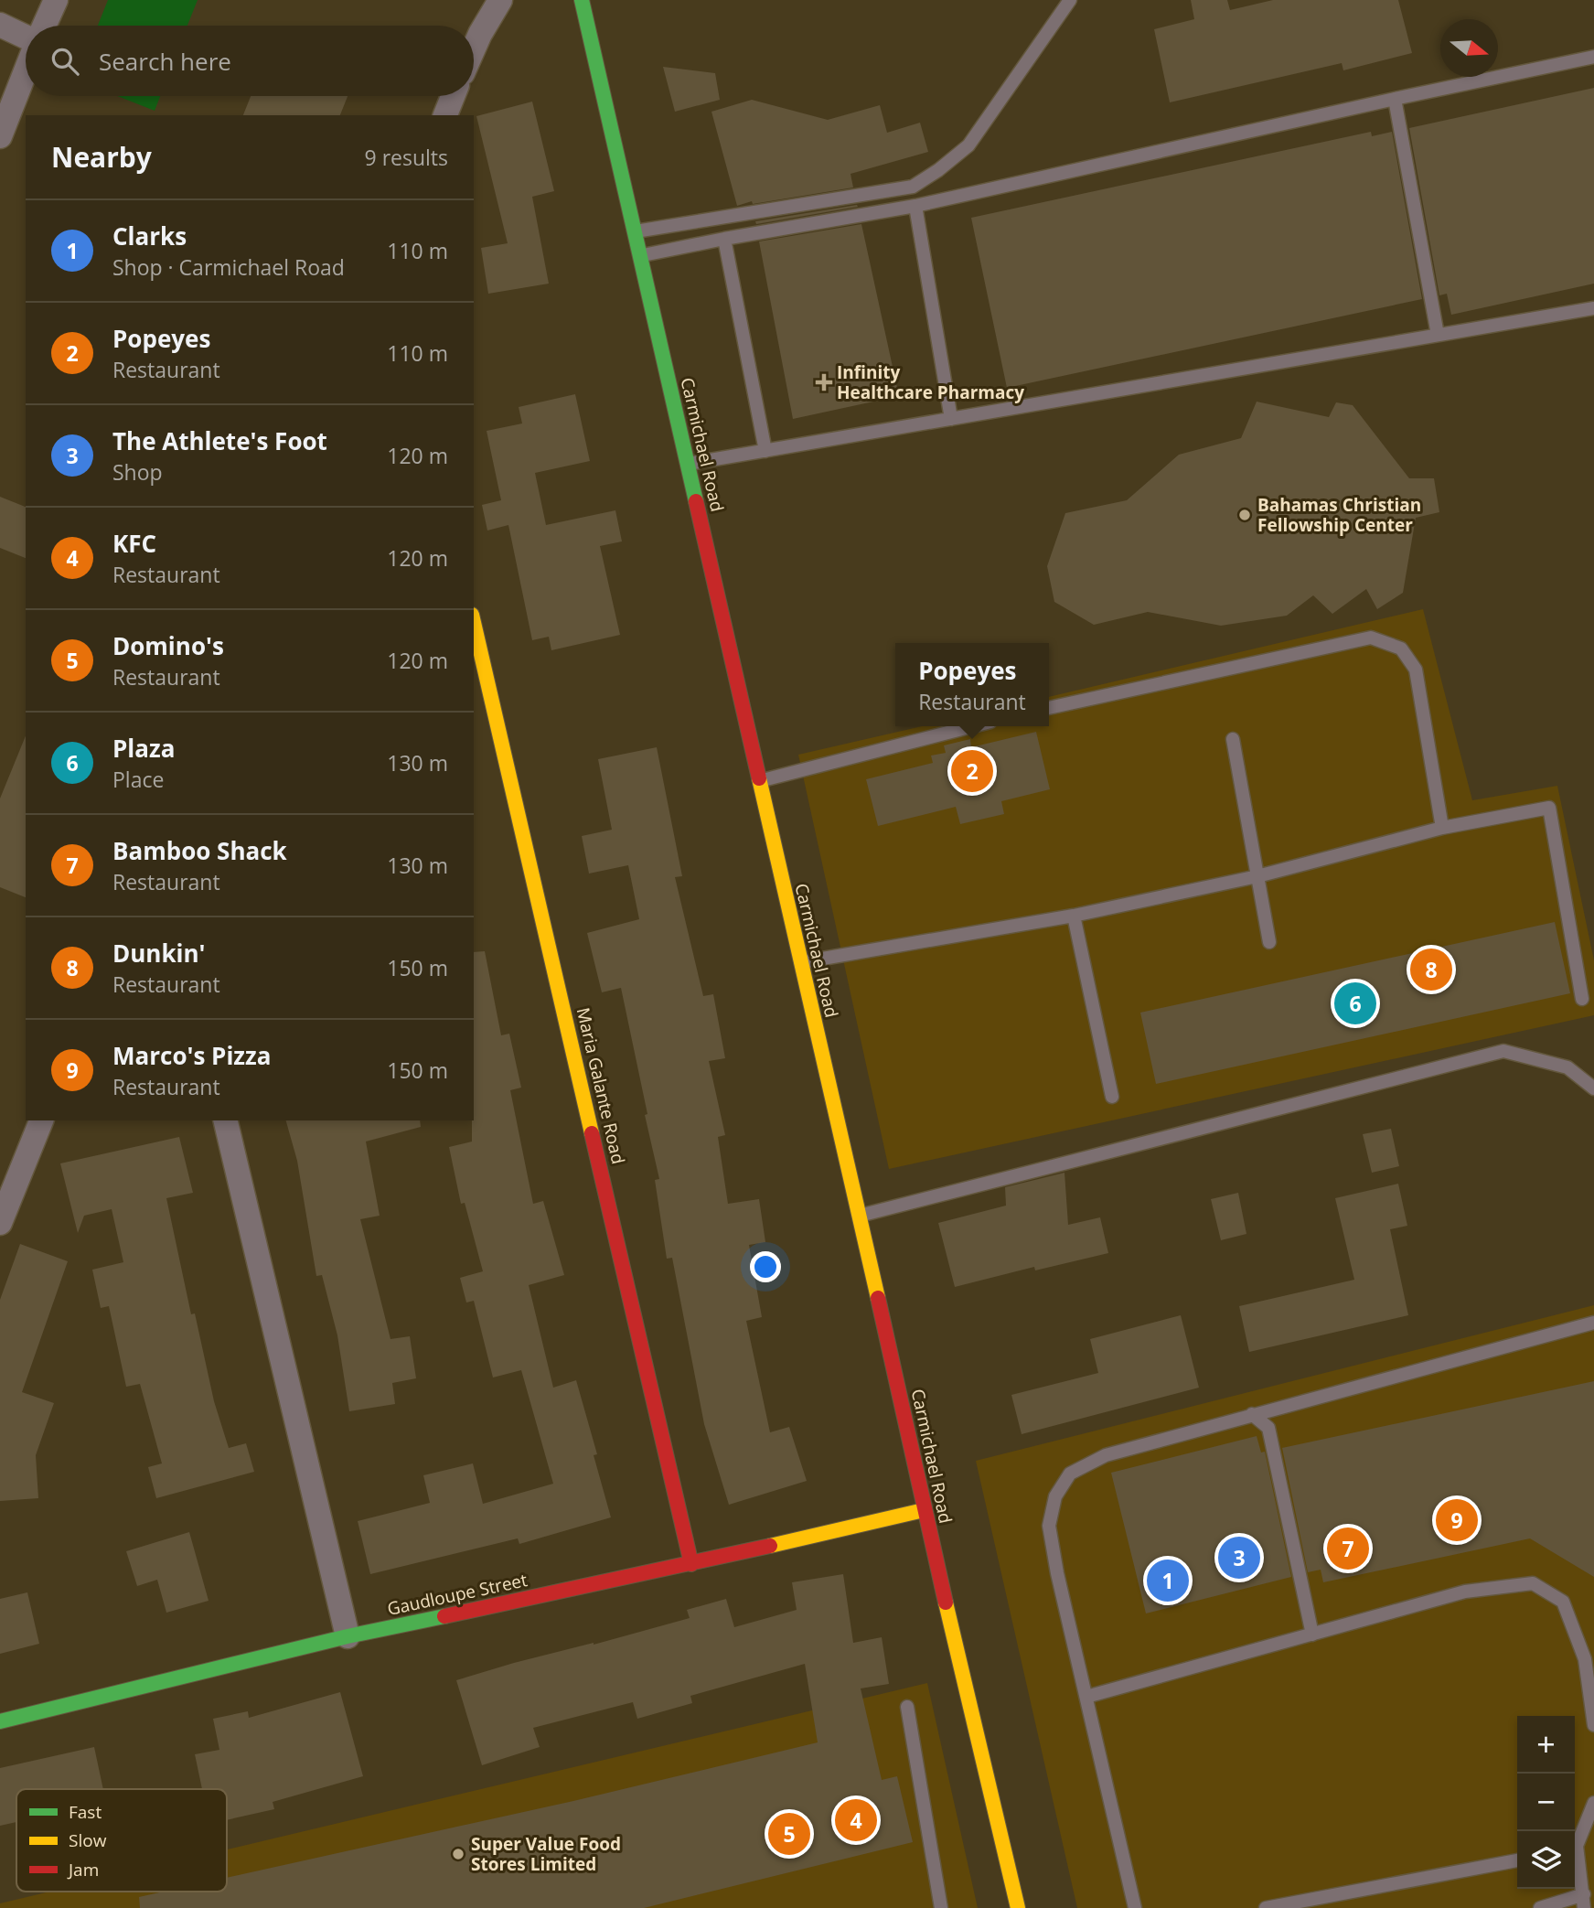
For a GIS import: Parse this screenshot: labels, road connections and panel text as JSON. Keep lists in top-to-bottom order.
{
  "streets": {
    "main road": ["Carmichael Road", "Maria Galante Road", "Gaudloupe Street"]
  },
  "crossings": [
    ["Carmichael Road", "Gaudloupe Street"],
    ["Maria Galante Road", "Gaudloupe Street"]
  ],
  "places": {
    "health": ["Infinity Healthcare Pharmacy"],
    "other": ["Bahamas Christian Fellowship Center", "Super Value Food Stores Limited"]
  },
  "legend": ["Fast", "Slow", "Jam"],
  "north": "right",
  "page": {
    "search": "Search here",
    "heading": ["Nearby", "9 results"],
    "list": [
      {
        "mark": "1",
        "name": "Clarks",
        "note": "Shop · Carmichael Road",
        "value": "110 m"
      },
      {
        "mark": "2",
        "name": "Popeyes",
        "note": "Restaurant",
        "value": "110 m"
      },
      {
        "mark": "3",
        "name": "The Athlete's Foot",
        "note": "Shop",
        "value": "120 m"
      },
      {
        "mark": "4",
        "name": "KFC",
        "note": "Restaurant",
        "value": "120 m"
      },
      {
        "mark": "5",
        "name": "Domino's",
        "note": "Restaurant",
        "value": "120 m"
      },
      {
        "mark": "6",
        "name": "Plaza",
        "note": "Place",
        "value": "130 m"
      },
      {
        "mark": "7",
        "name": "Bamboo Shack",
        "note": "Restaurant",
        "value": "130 m"
      },
      {
        "mark": "8",
        "name": "Dunkin'",
        "note": "Restaurant",
        "value": "150 m"
      },
      {
        "mark": "9",
        "name": "Marco's Pizza",
        "note": "Restaurant",
        "value": "150 m"
      }
    ],
    "popup": ["Popeyes", "Restaurant"],
    "pins": [
      "2",
      "8",
      "6",
      "9",
      "7",
      "3",
      "1",
      "4",
      "5"
    ],
    "map_buttons": ["+", "−"]
  }
}
